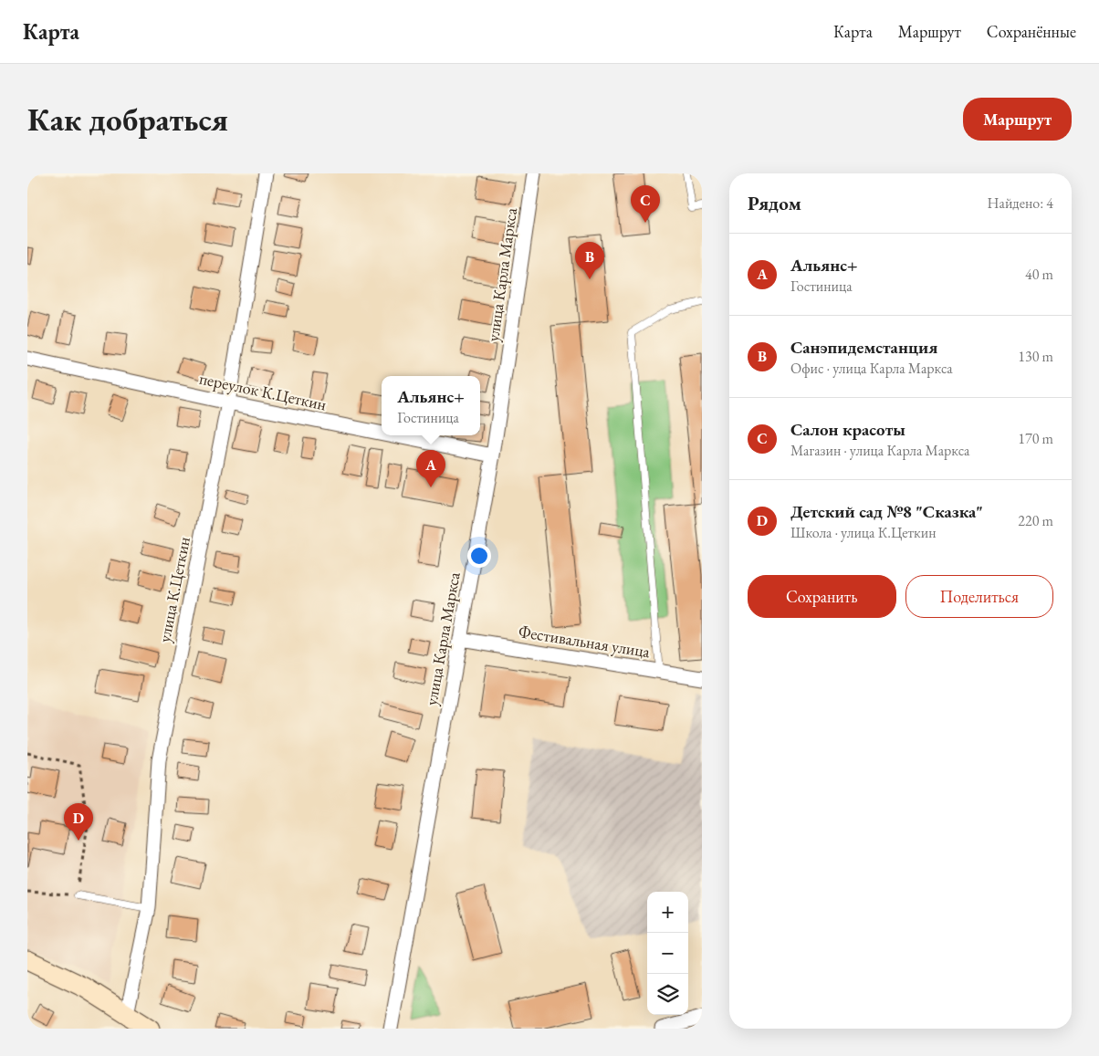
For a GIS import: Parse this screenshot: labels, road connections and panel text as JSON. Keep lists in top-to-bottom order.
{
  "streets": {
    "street": [
      "улица Карла Маркса",
      "переулок К.Цеткин",
      "улица К.Цеткин",
      "Фестивальная улица"
    ]
  },
  "crossings": [
    ["улица Карла Маркса", "переулок К.Цеткин"],
    ["улица Карла Маркса", "Фестивальная улица"],
    ["переулок К.Цеткин", "улица К.Цеткин"]
  ],
  "page": {
    "header": "Карта",
    "nav": ["Карта", "Маршрут", "Сохранённые"],
    "buttons": [
      "Маршрут",
      ["Сохранить", "Поделиться"]
    ],
    "title": "Как добраться",
    "heading": ["Рядом", "Найдено: 4"],
    "pins": [
      "C",
      "B",
      "A",
      "D"
    ],
    "list": [
      {
        "mark": "A",
        "name": "Альянс+",
        "note": "Гостиница",
        "value": "40 m"
      },
      {
        "mark": "B",
        "name": "Санэпидемстанция",
        "note": "Офис · улица Карла Маркса",
        "value": "130 m"
      },
      {
        "mark": "C",
        "name": "Салон красоты",
        "note": "Магазин · улица Карла Маркса",
        "value": "170 m"
      },
      {
        "mark": "D",
        "name": "Детский сад №8 \"Сказка\"",
        "note": "Школа · улица К.Цеткин",
        "value": "220 m"
      }
    ],
    "popup": ["Альянс+", "Гостиница"],
    "map_buttons": ["+", "−"]
  }
}
